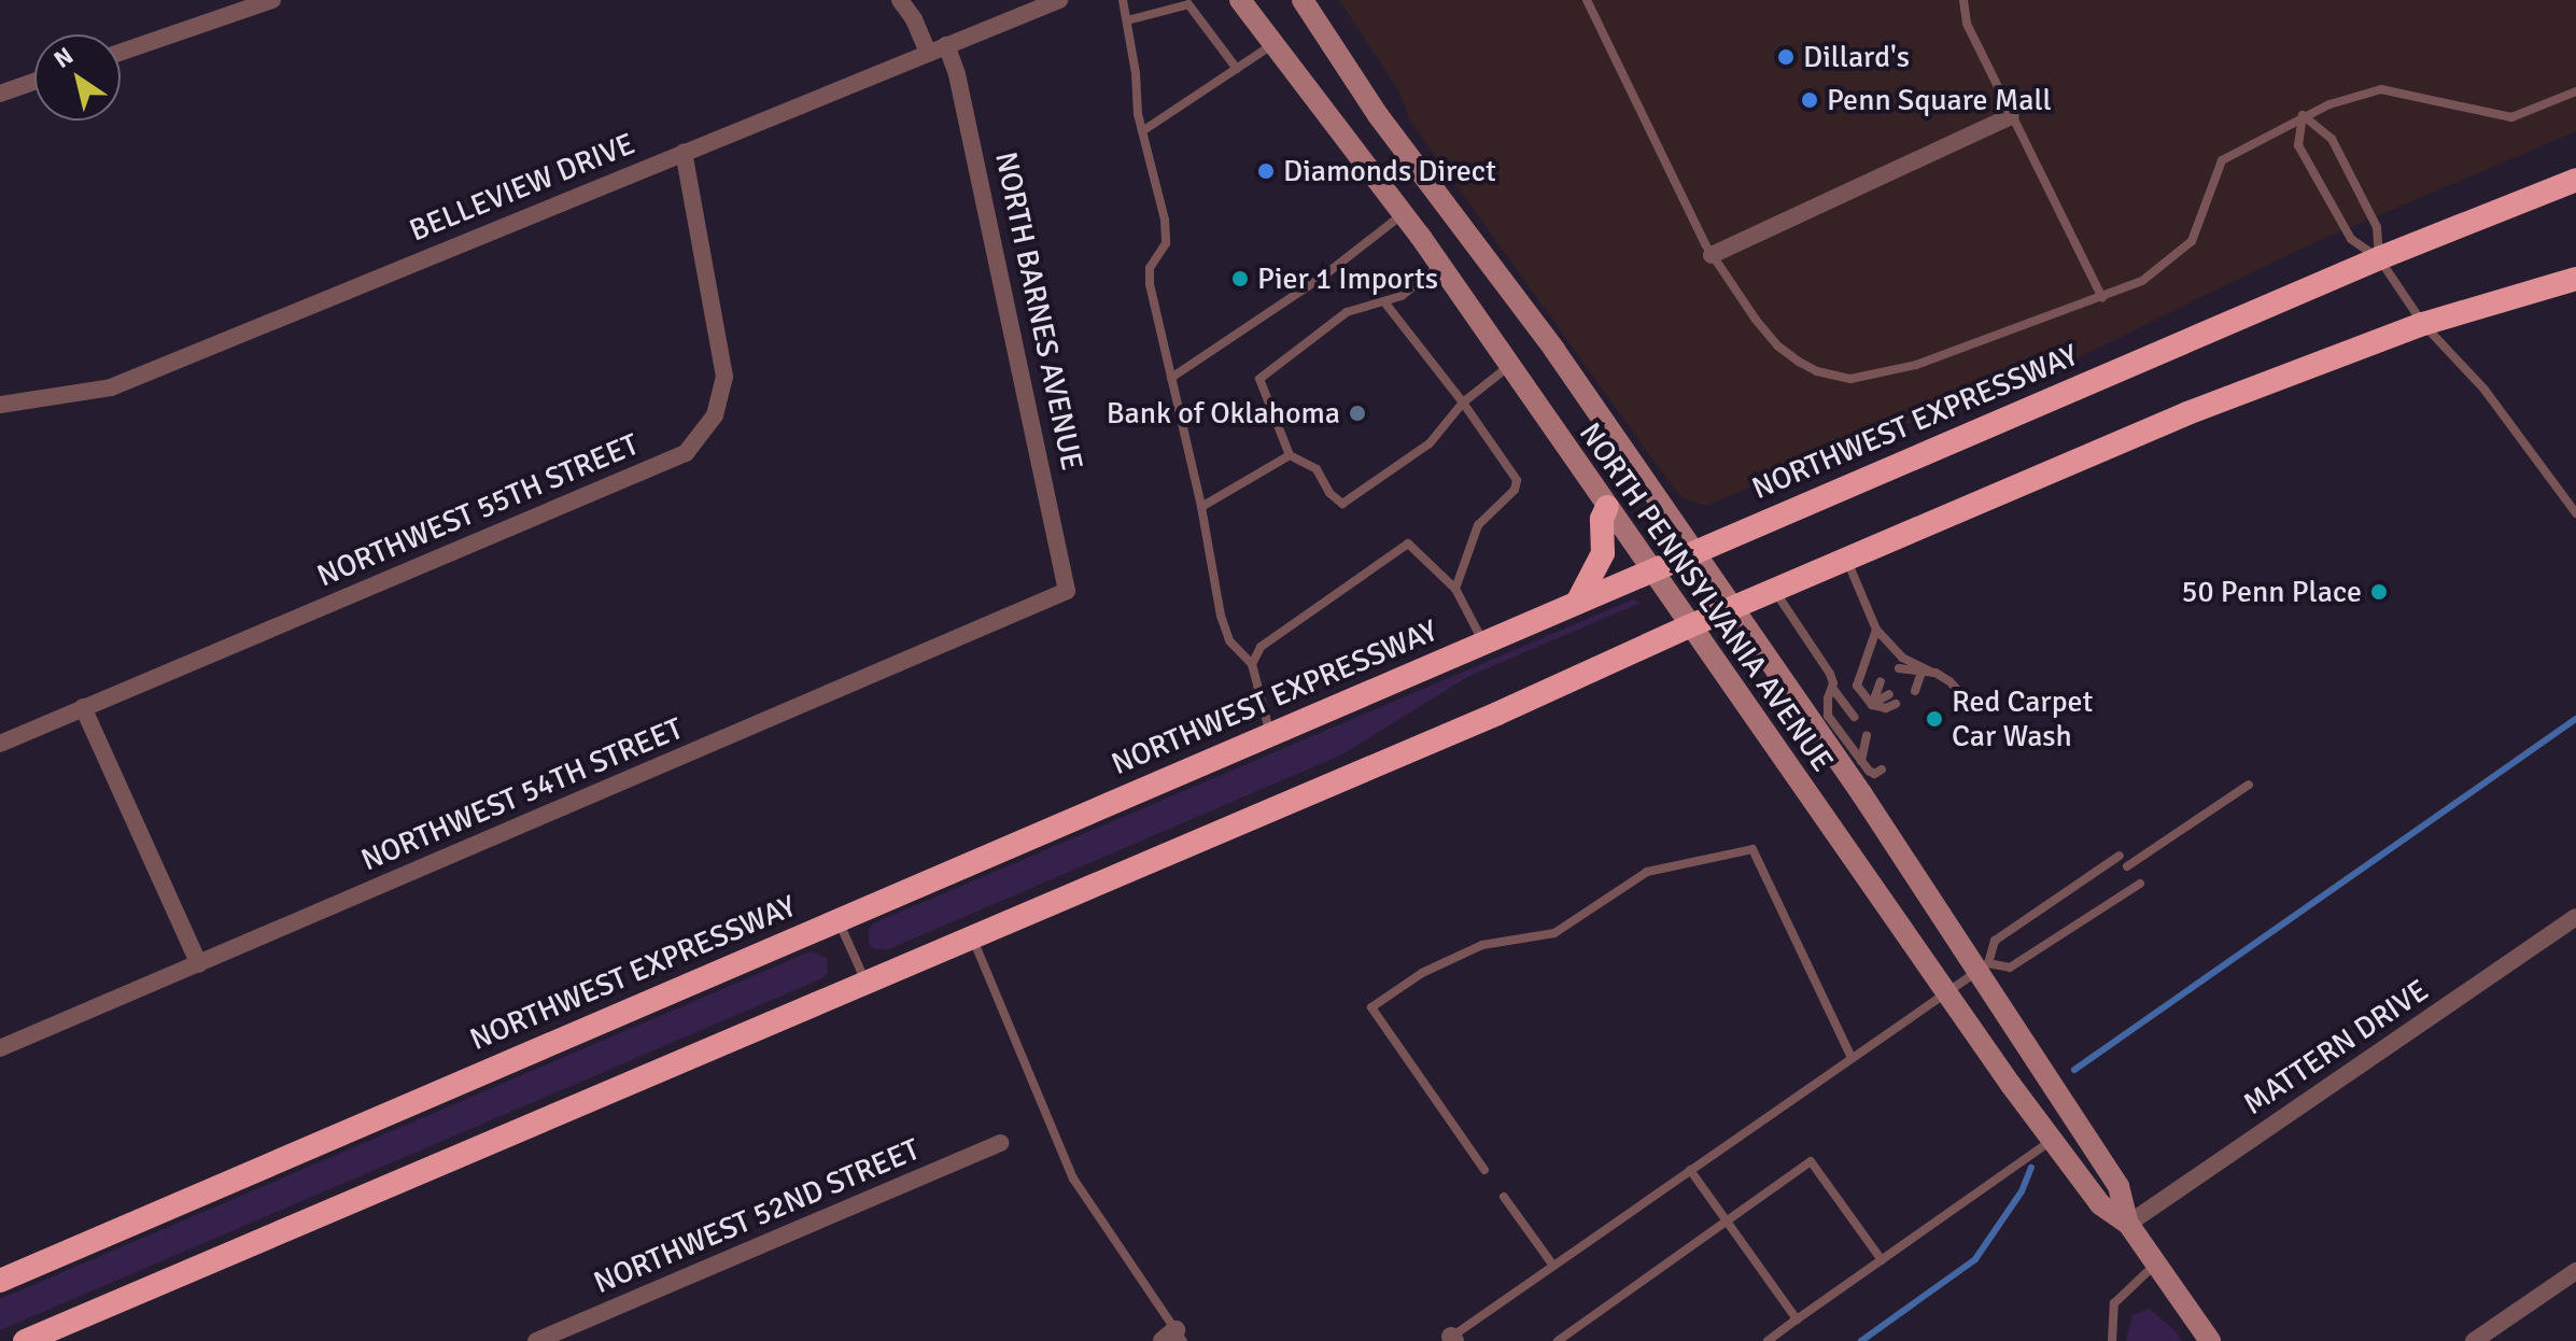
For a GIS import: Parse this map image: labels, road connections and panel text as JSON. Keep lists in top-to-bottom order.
{
  "streets": {
    "highway": ["NORTHWEST EXPRESSWAY"],
    "main road": ["NORTH PENNSYLVANIA AVENUE"],
    "street": [
      "BELLEVIEW DRIVE",
      "NORTH BARNES AVENUE",
      "NORTHWEST 55TH STREET",
      "NORTHWEST 54TH STREET",
      "MATTERN DRIVE",
      "NORTHWEST 52ND STREET"
    ]
  },
  "crossings": [
    ["BELLEVIEW DRIVE", "NORTH BARNES AVENUE"],
    ["BELLEVIEW DRIVE", "NORTHWEST 55TH STREET"],
    ["NORTH BARNES AVENUE", "NORTHWEST 54TH STREET"],
    ["NORTHWEST EXPRESSWAY", "NORTH PENNSYLVANIA AVENUE"],
    ["NORTH PENNSYLVANIA AVENUE", "MATTERN DRIVE"]
  ],
  "places": [
    "Dillard's",
    "Penn Square Mall",
    "Diamonds Direct",
    "Pier 1 Imports",
    "Bank of Oklahoma",
    "50 Penn Place",
    "Red Carpet Car Wash"
  ],
  "north": "top left"
}
